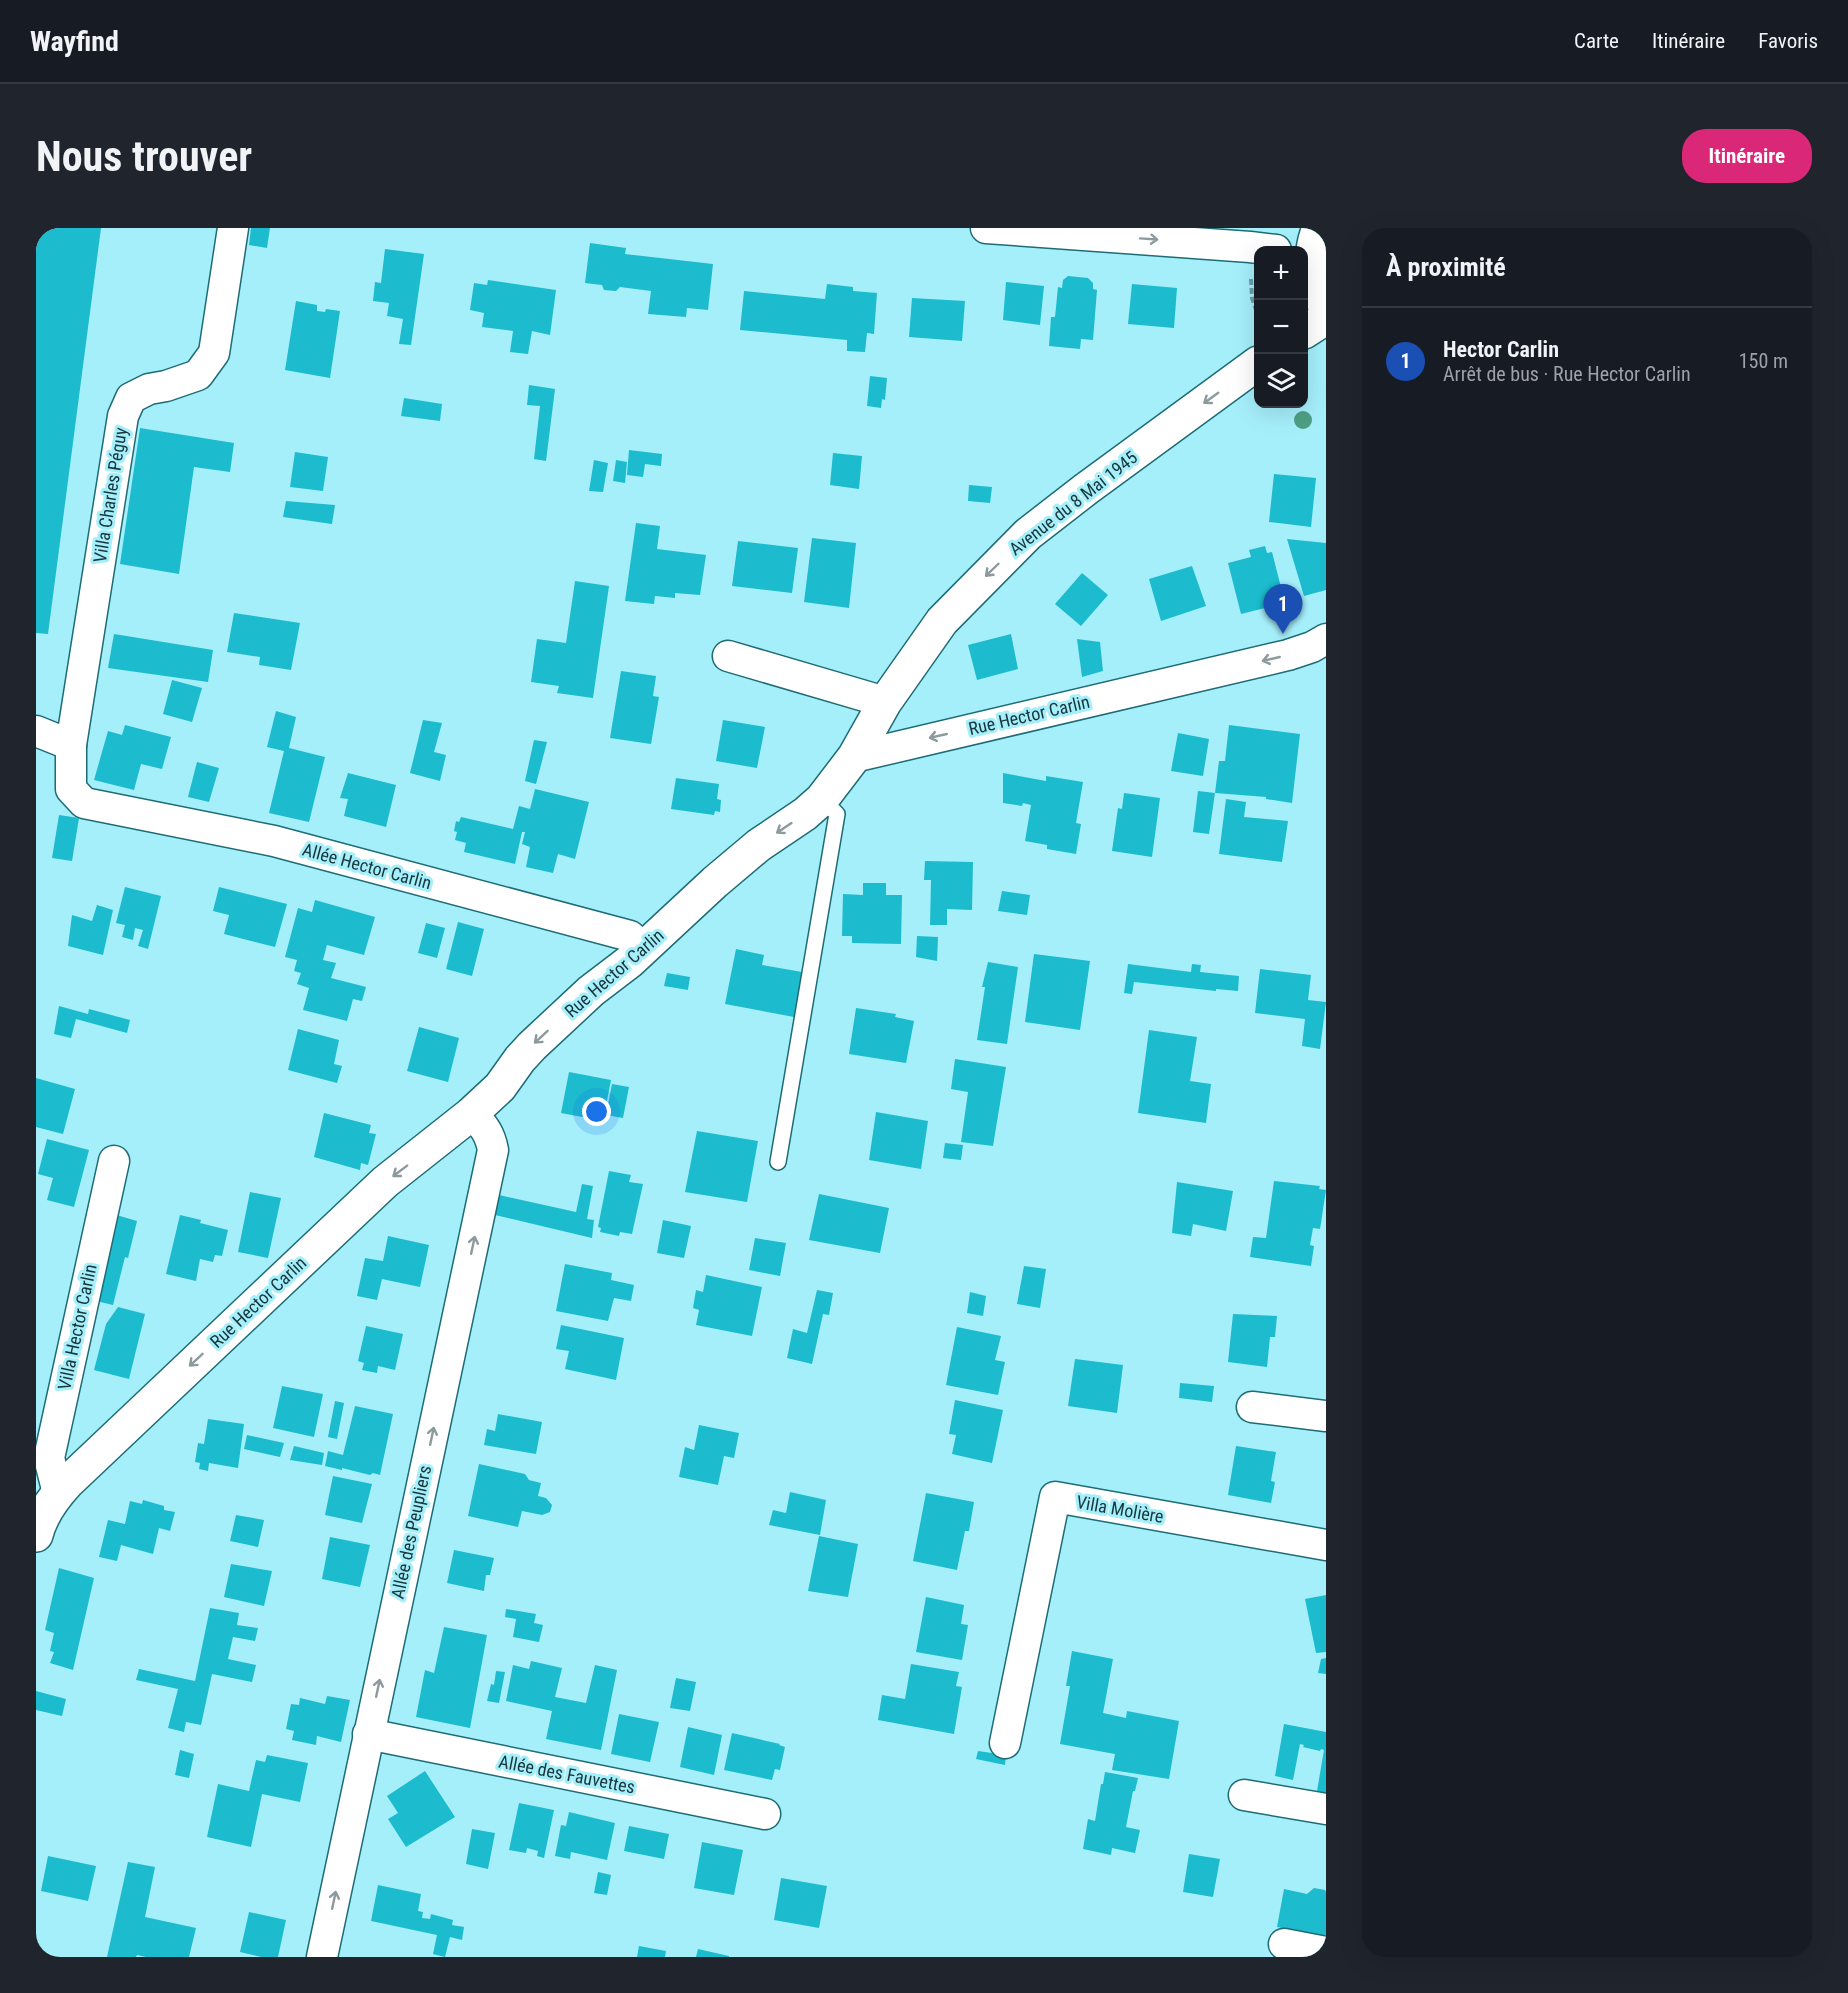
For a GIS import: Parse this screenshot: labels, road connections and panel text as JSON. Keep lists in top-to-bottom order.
{
  "streets": {
    "street": [
      "Villa Charles Péguy",
      "Avenue du 8 Mai 1945",
      "Rue Hector Carlin",
      "Allée Hector Carlin",
      "Villa Hector Carlin",
      "Villa Molière",
      "Allée des Peupliers",
      "Allée des Fauvettes"
    ]
  },
  "crossings": [
    ["Villa Charles Péguy", "Allée Hector Carlin"],
    ["Avenue du 8 Mai 1945", "Rue Hector Carlin"],
    ["Rue Hector Carlin", "Allée Hector Carlin"],
    ["Rue Hector Carlin", "Villa Hector Carlin"],
    ["Rue Hector Carlin", "Allée des Peupliers"],
    ["Allée des Peupliers", "Allée des Fauvettes"]
  ],
  "one_way": ["Avenue du 8 Mai 1945", "Rue Hector Carlin", "Allée des Peupliers"],
  "page": {
    "header": "Wayfind",
    "nav": ["Carte", "Itinéraire", "Favoris"],
    "buttons": "Itinéraire",
    "title": "Nous trouver",
    "heading": "À proximité",
    "map_buttons": ["+", "−"],
    "list": [
      {
        "mark": "1",
        "name": "Hector Carlin",
        "note": "Arrêt de bus · Rue Hector Carlin",
        "value": "150 m"
      }
    ],
    "pins": "1"
  }
}
